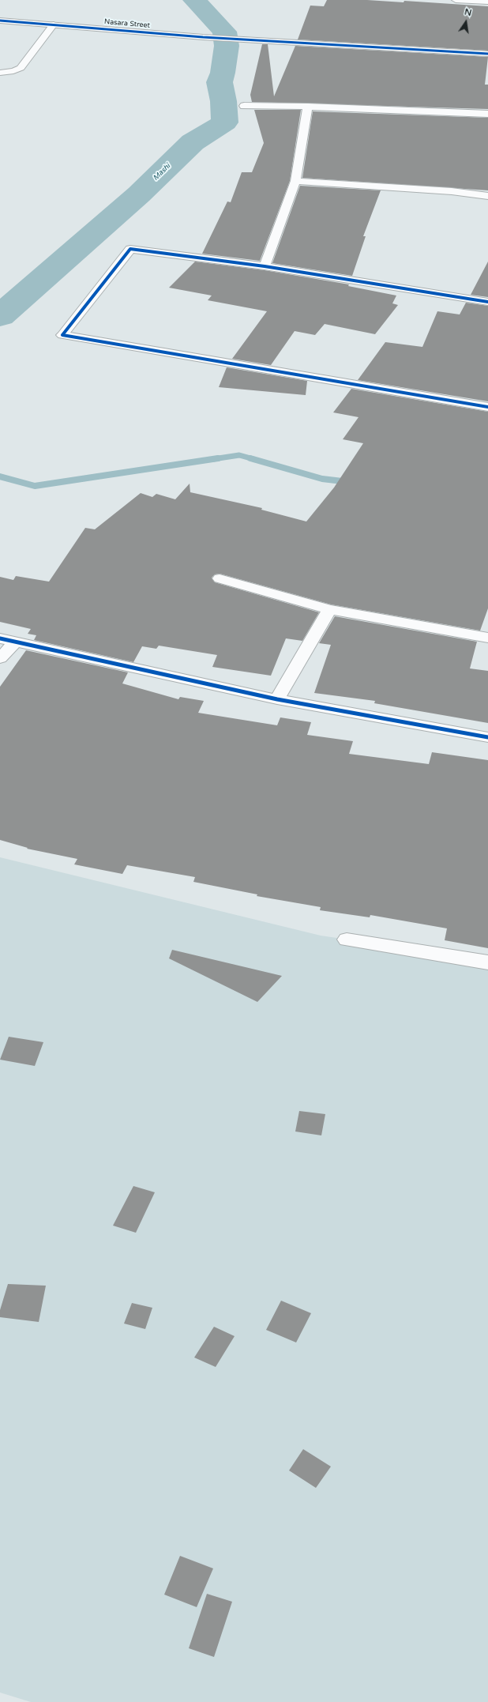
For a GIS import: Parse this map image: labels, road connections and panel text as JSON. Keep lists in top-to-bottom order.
{
  "streets": {
    "street": ["Nasara Street"]
  },
  "water": ["Mashi"],
  "north": "top"
}
